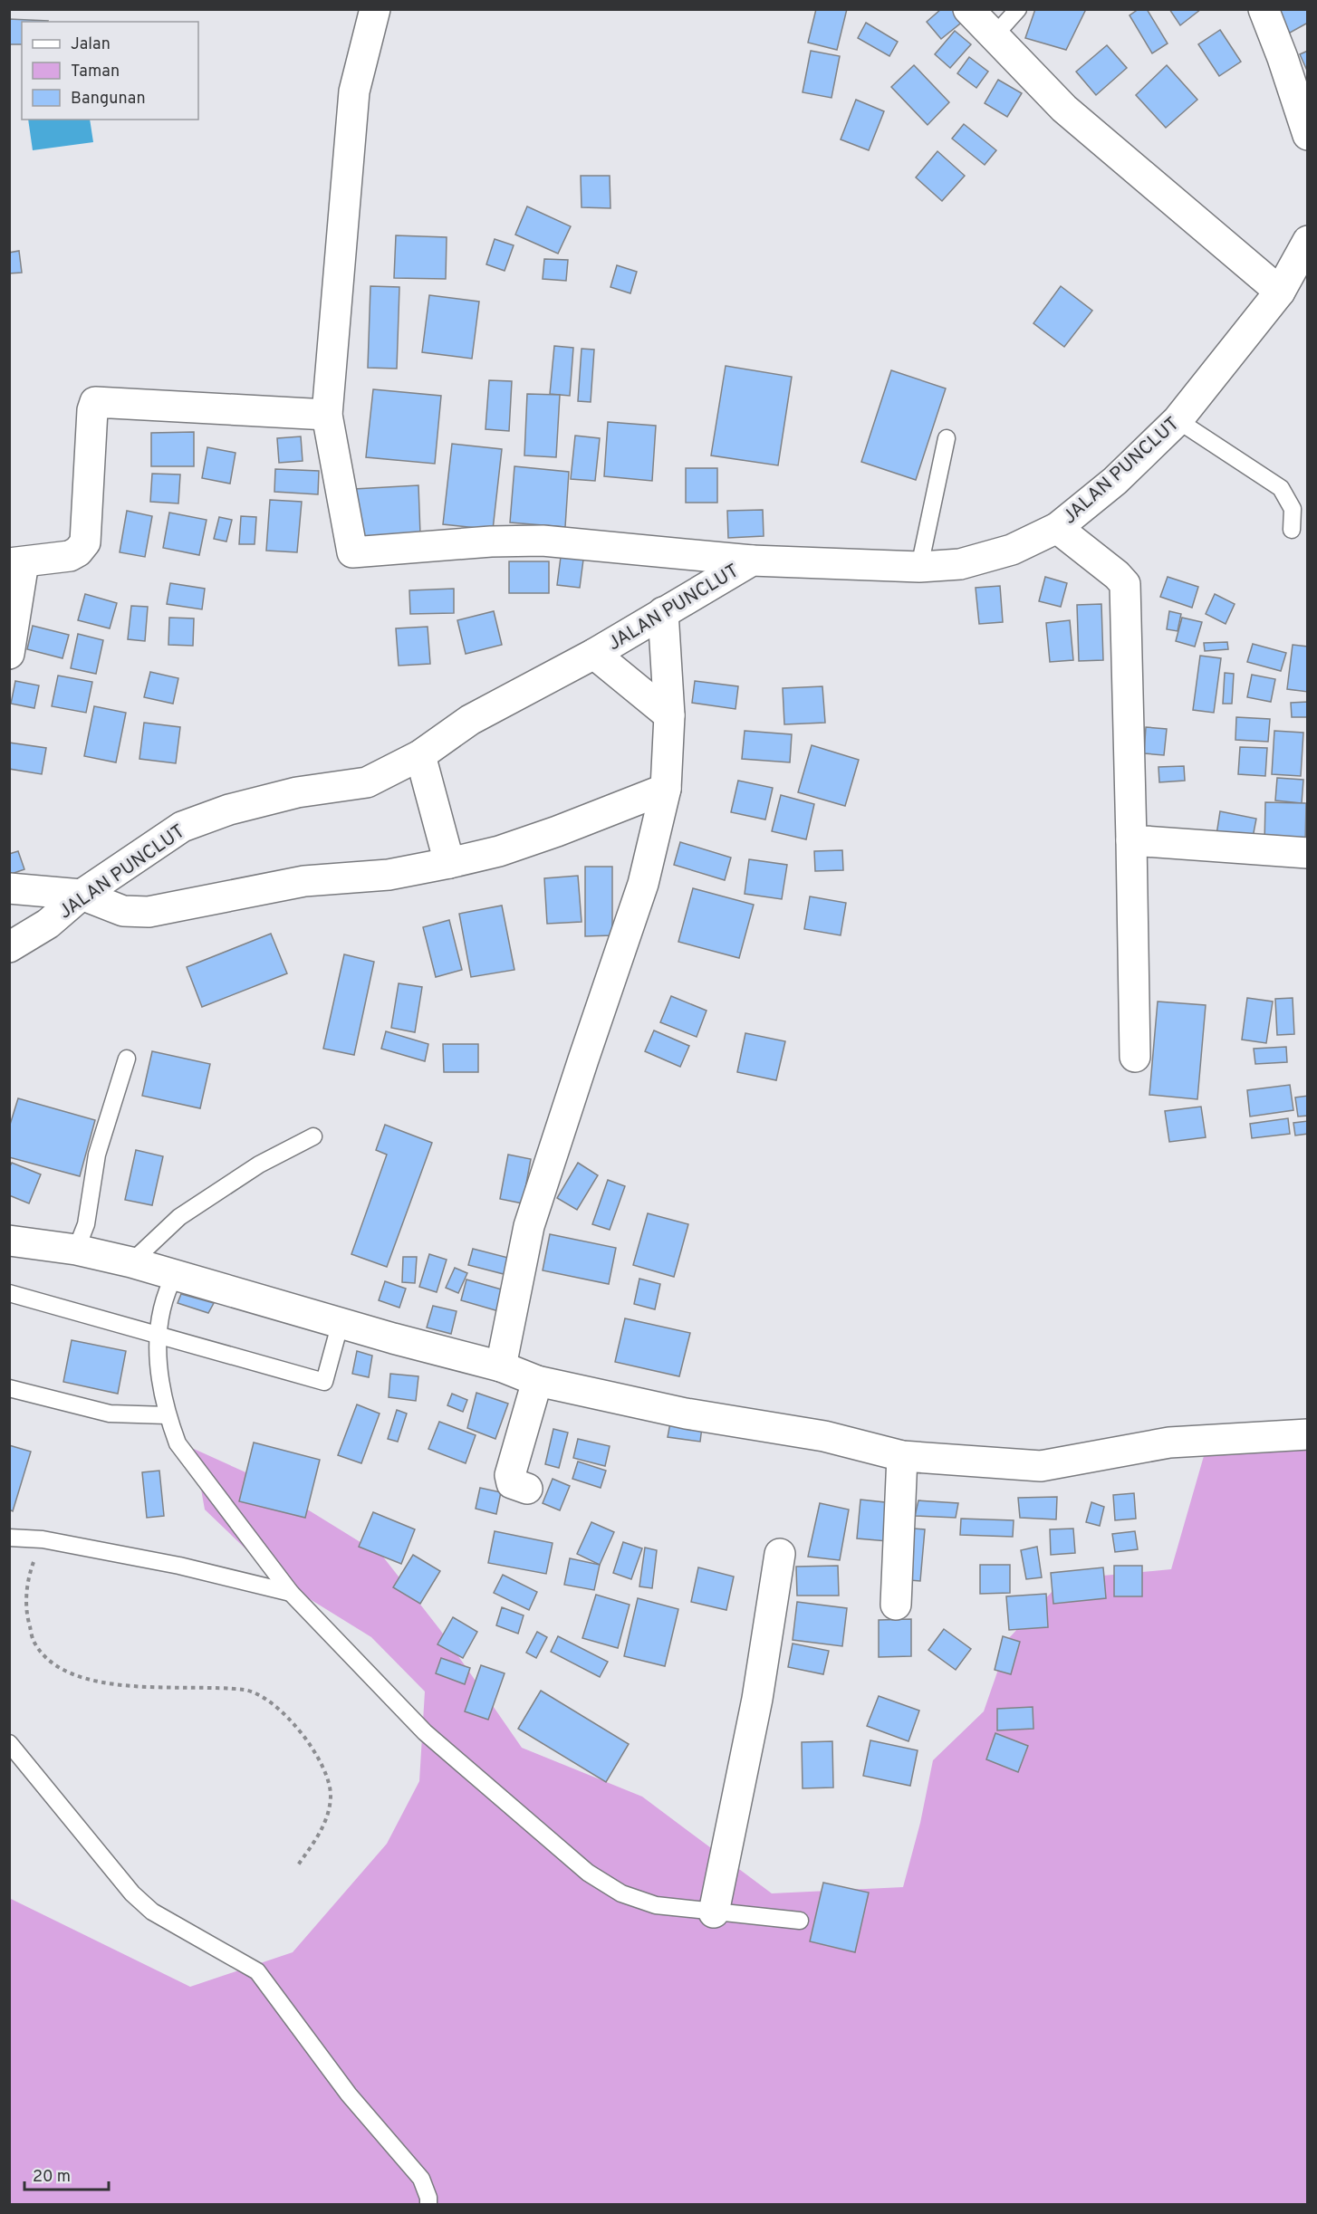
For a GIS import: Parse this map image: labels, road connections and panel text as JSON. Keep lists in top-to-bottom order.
{
  "streets": {
    "street": ["JALAN PUNCLUT"]
  },
  "legend": ["Jalan", "Taman", "Bangunan"],
  "scale_bar": "20 m"
}
